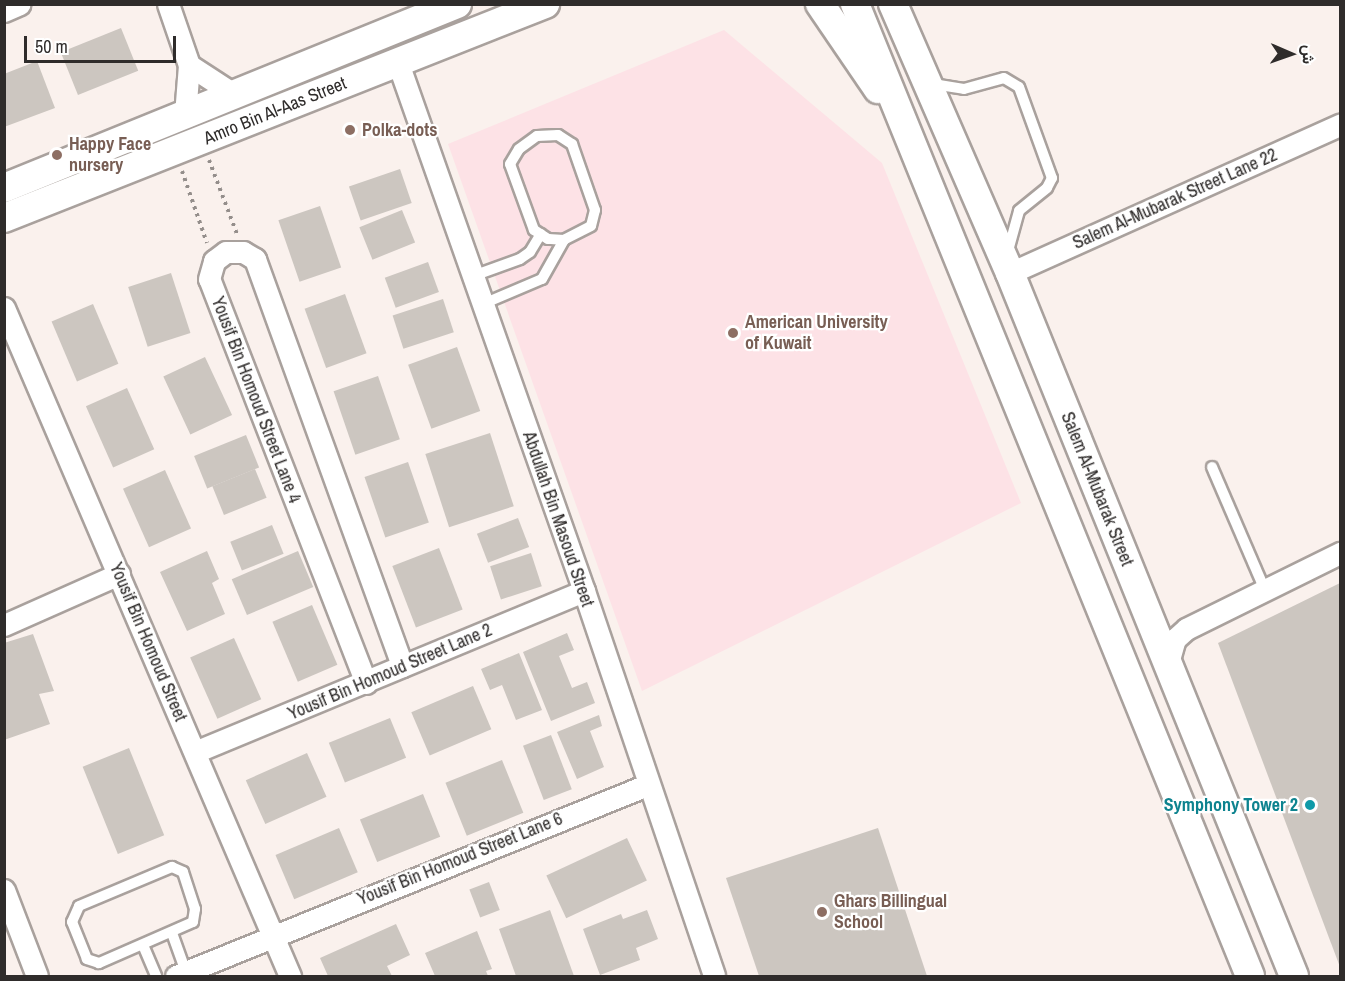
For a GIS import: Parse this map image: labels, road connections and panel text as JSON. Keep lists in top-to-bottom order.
{
  "streets": {
    "main road": ["Amro Bin Al-Aas Street", "Salem Al-Mubarak Street"],
    "street": [
      "Salem Al-Mubarak Street Lane 22",
      "Yousif Bin Homoud Street Lane 4",
      "Abdullah Bin Masoud Street",
      "Yousif Bin Homoud Street",
      "Yousif Bin Homoud Street Lane 2",
      "Yousif Bin Homoud Street Lane 6"
    ]
  },
  "crossings": [
    ["Amro Bin Al-Aas Street", "Abdullah Bin Masoud Street"],
    ["Salem Al-Mubarak Street Lane 22", "Salem Al-Mubarak Street"],
    ["Yousif Bin Homoud Street Lane 4", "Yousif Bin Homoud Street Lane 2"],
    ["Abdullah Bin Masoud Street", "Yousif Bin Homoud Street Lane 2"],
    ["Abdullah Bin Masoud Street", "Yousif Bin Homoud Street Lane 6"],
    ["Yousif Bin Homoud Street", "Yousif Bin Homoud Street Lane 2"],
    ["Yousif Bin Homoud Street", "Yousif Bin Homoud Street Lane 6"]
  ],
  "places": [
    "Polka-dots",
    "Happy Face nursery",
    "American University of Kuwait",
    "Symphony Tower 2",
    "Ghars Billingual School"
  ],
  "scale_bar": "50 m",
  "north": "right"
}
